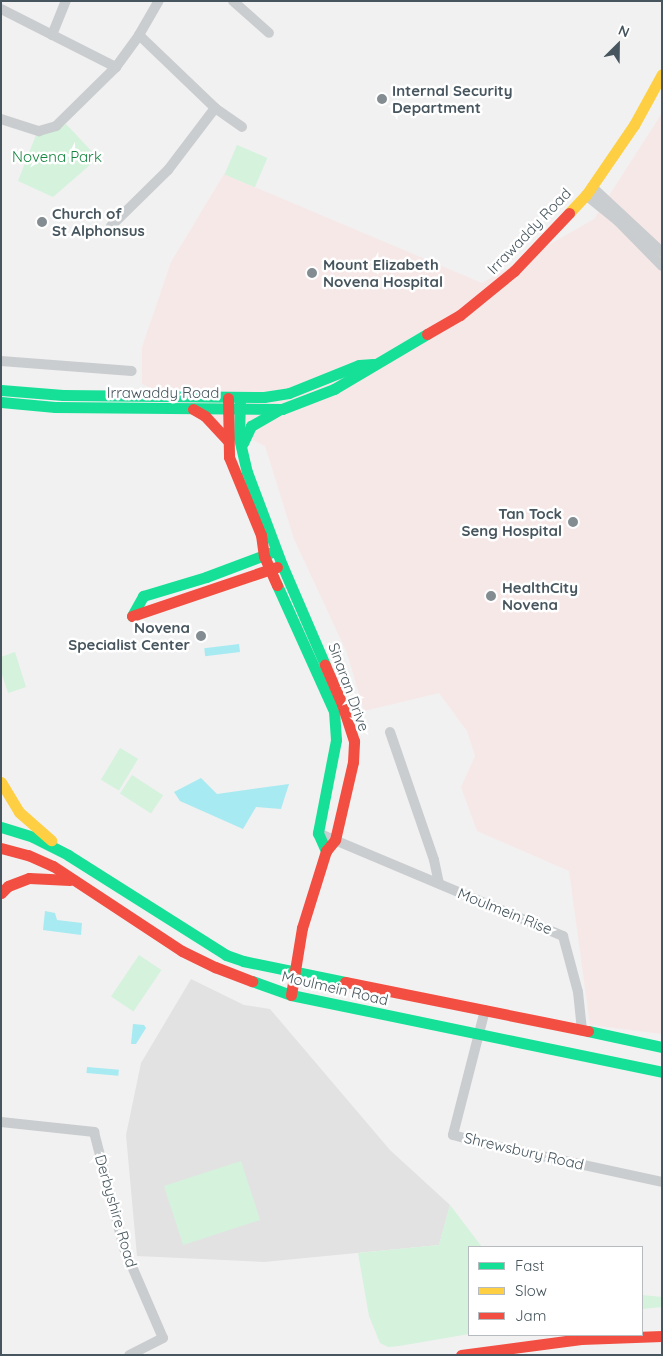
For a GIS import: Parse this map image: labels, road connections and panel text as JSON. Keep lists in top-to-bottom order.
{
  "streets": {
    "main road": ["Irrawaddy Road", "Sinaran Drive", "Moulmein Road"],
    "street": ["Moulmein Rise", "Shrewsbury Road", "Derbyshire Road"]
  },
  "crossings": [
    ["Irrawaddy Road", "Sinaran Drive"],
    ["Sinaran Drive", "Moulmein Rise"],
    ["Sinaran Drive", "Moulmein Road"],
    ["Moulmein Rise", "Moulmein Road"],
    ["Moulmein Road", "Shrewsbury Road"]
  ],
  "parks": ["Novena Park"],
  "places": [
    "Internal Security Department",
    "Church of St Alphonsus",
    "Mount Elizabeth Novena Hospital",
    "Tan Tock Seng Hospital",
    "HealthCity Novena",
    "Novena Specialist Center"
  ],
  "legend": ["Fast", "Slow", "Jam"],
  "north": "top right"
}
